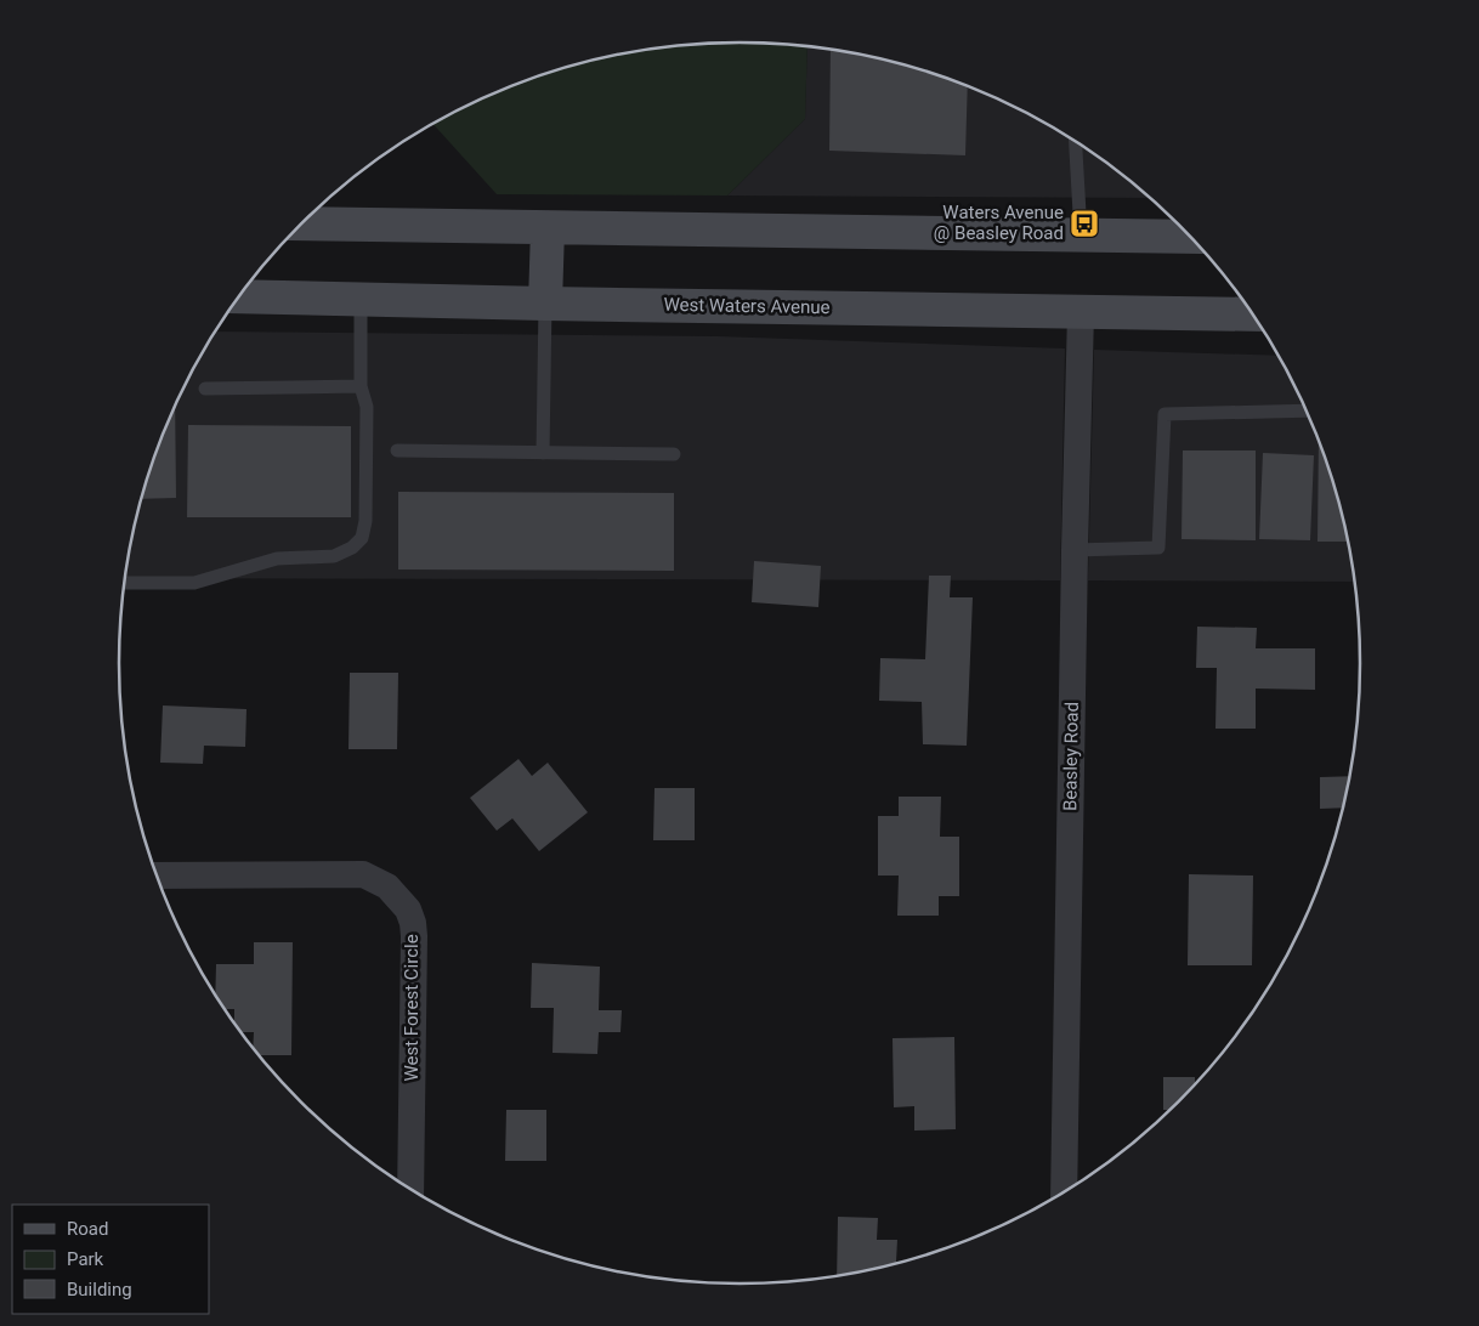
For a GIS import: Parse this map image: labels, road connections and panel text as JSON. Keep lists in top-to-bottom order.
{
  "streets": {
    "main road": ["West Waters Avenue"],
    "street": ["Beasley Road", "West Forest Circle"]
  },
  "crossings": [
    ["West Waters Avenue", "Beasley Road"]
  ],
  "places": {
    "bus stop": ["Waters Avenue @ Beasley Road"]
  },
  "legend": ["Road", "Park", "Building"]
}
